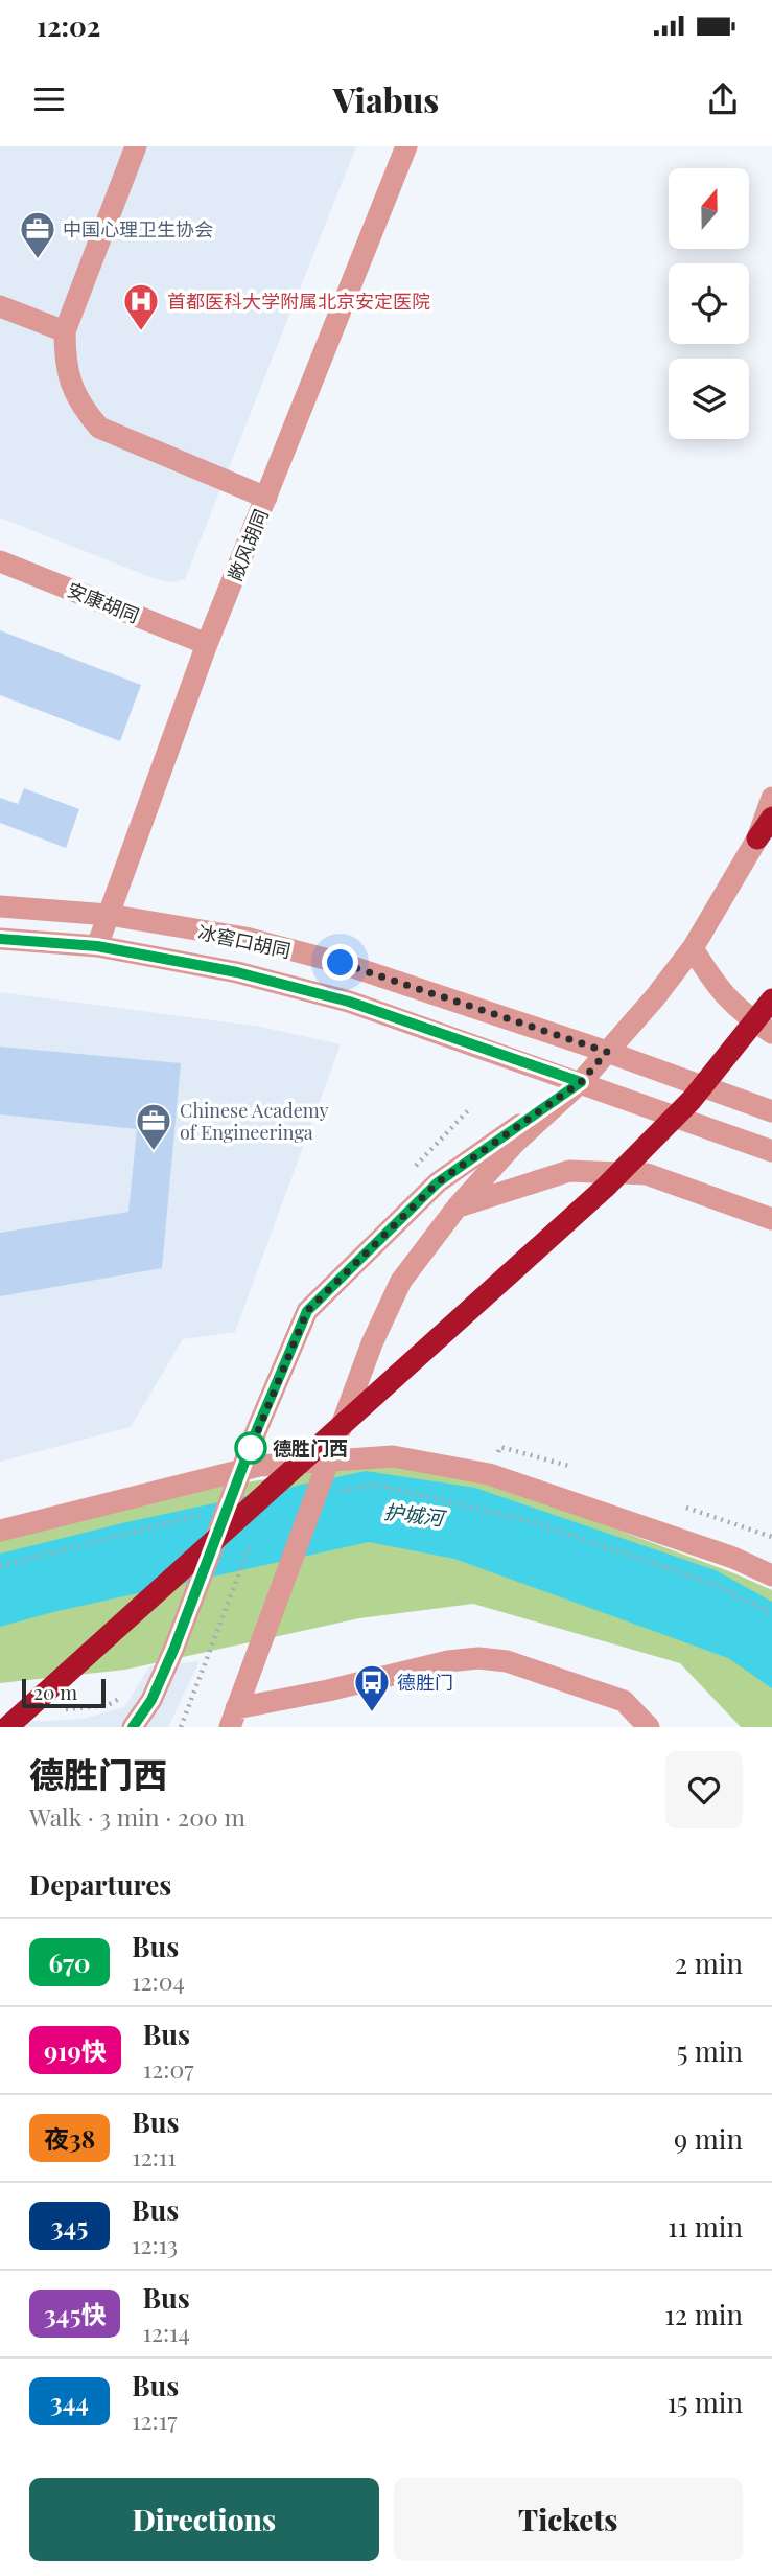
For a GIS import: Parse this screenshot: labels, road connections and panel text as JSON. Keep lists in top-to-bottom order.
{
  "streets": {
    "street": ["敞风胡同", "安康胡同", "冰窖口胡同"]
  },
  "crossings": [
    ["敞风胡同", "安康胡同"],
    ["敞风胡同", "冰窖口胡同"]
  ],
  "water": ["护城河"],
  "places": {
    "office": ["中国心理卫生协会", "Chinese Academy of Engineeringa"],
    "hospital": ["首都医科大学附属北京安定医院"],
    "other": ["德胜门西"],
    "bus stop": ["德胜门"]
  },
  "lines": ["bus line 670"],
  "scale_bar": "20 m",
  "north": "top",
  "page": {
    "status": "12:02",
    "header": "Viabus",
    "scale": "20 m",
    "heading": [
      ["德胜门西", "Walk · 3 min · 200 m"],
      "Departures"
    ],
    "list": [
      {
        "mark": "670",
        "name": "Bus",
        "note": "12:04",
        "value": "2 min"
      },
      {
        "mark": "919快",
        "name": "Bus",
        "note": "12:07",
        "value": "5 min"
      },
      {
        "mark": "夜38",
        "name": "Bus",
        "note": "12:11",
        "value": "9 min"
      },
      {
        "mark": "345",
        "name": "Bus",
        "note": "12:13",
        "value": "11 min"
      },
      {
        "mark": "345快",
        "name": "Bus",
        "note": "12:14",
        "value": "12 min"
      },
      {
        "mark": "344",
        "name": "Bus",
        "note": "12:17",
        "value": "15 min"
      }
    ],
    "buttons": ["Directions", "Tickets"]
  }
}
